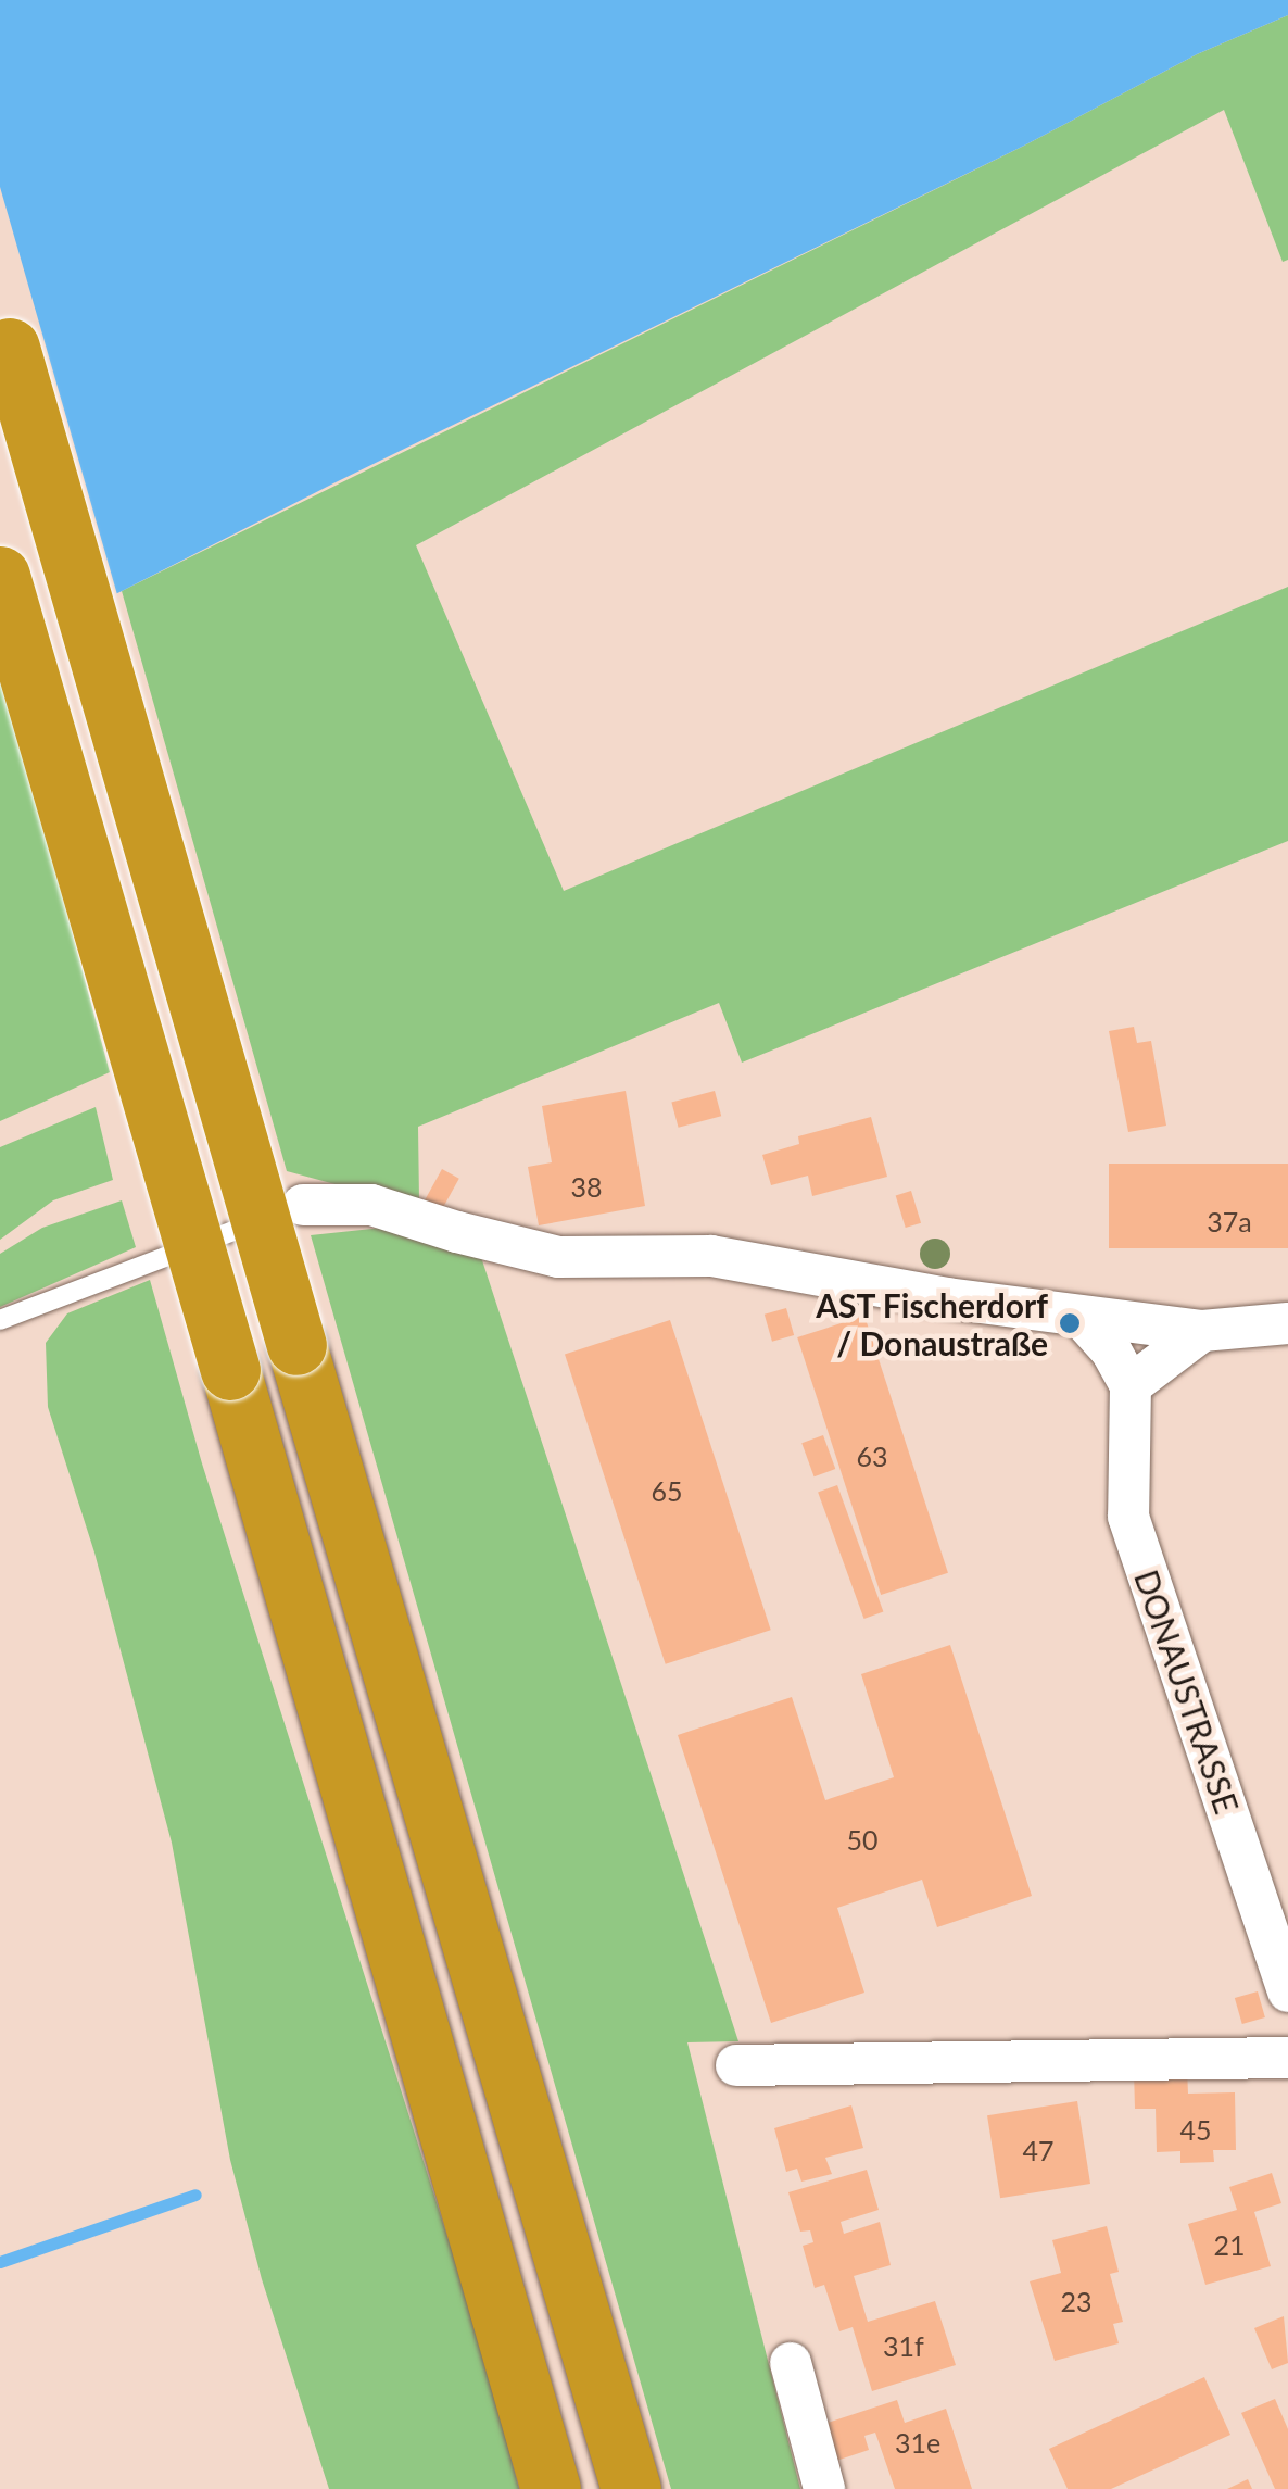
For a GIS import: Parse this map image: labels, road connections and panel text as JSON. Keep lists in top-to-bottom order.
{
  "streets": {
    "street": ["DONAUSTRASSE"]
  },
  "places": ["AST Fischerdorf / Donaustraße"],
  "house_numbers": [
    "38",
    "37a",
    "63",
    "65",
    "50",
    "45",
    "47",
    "21",
    "23",
    "31f",
    "31e"
  ]
}
